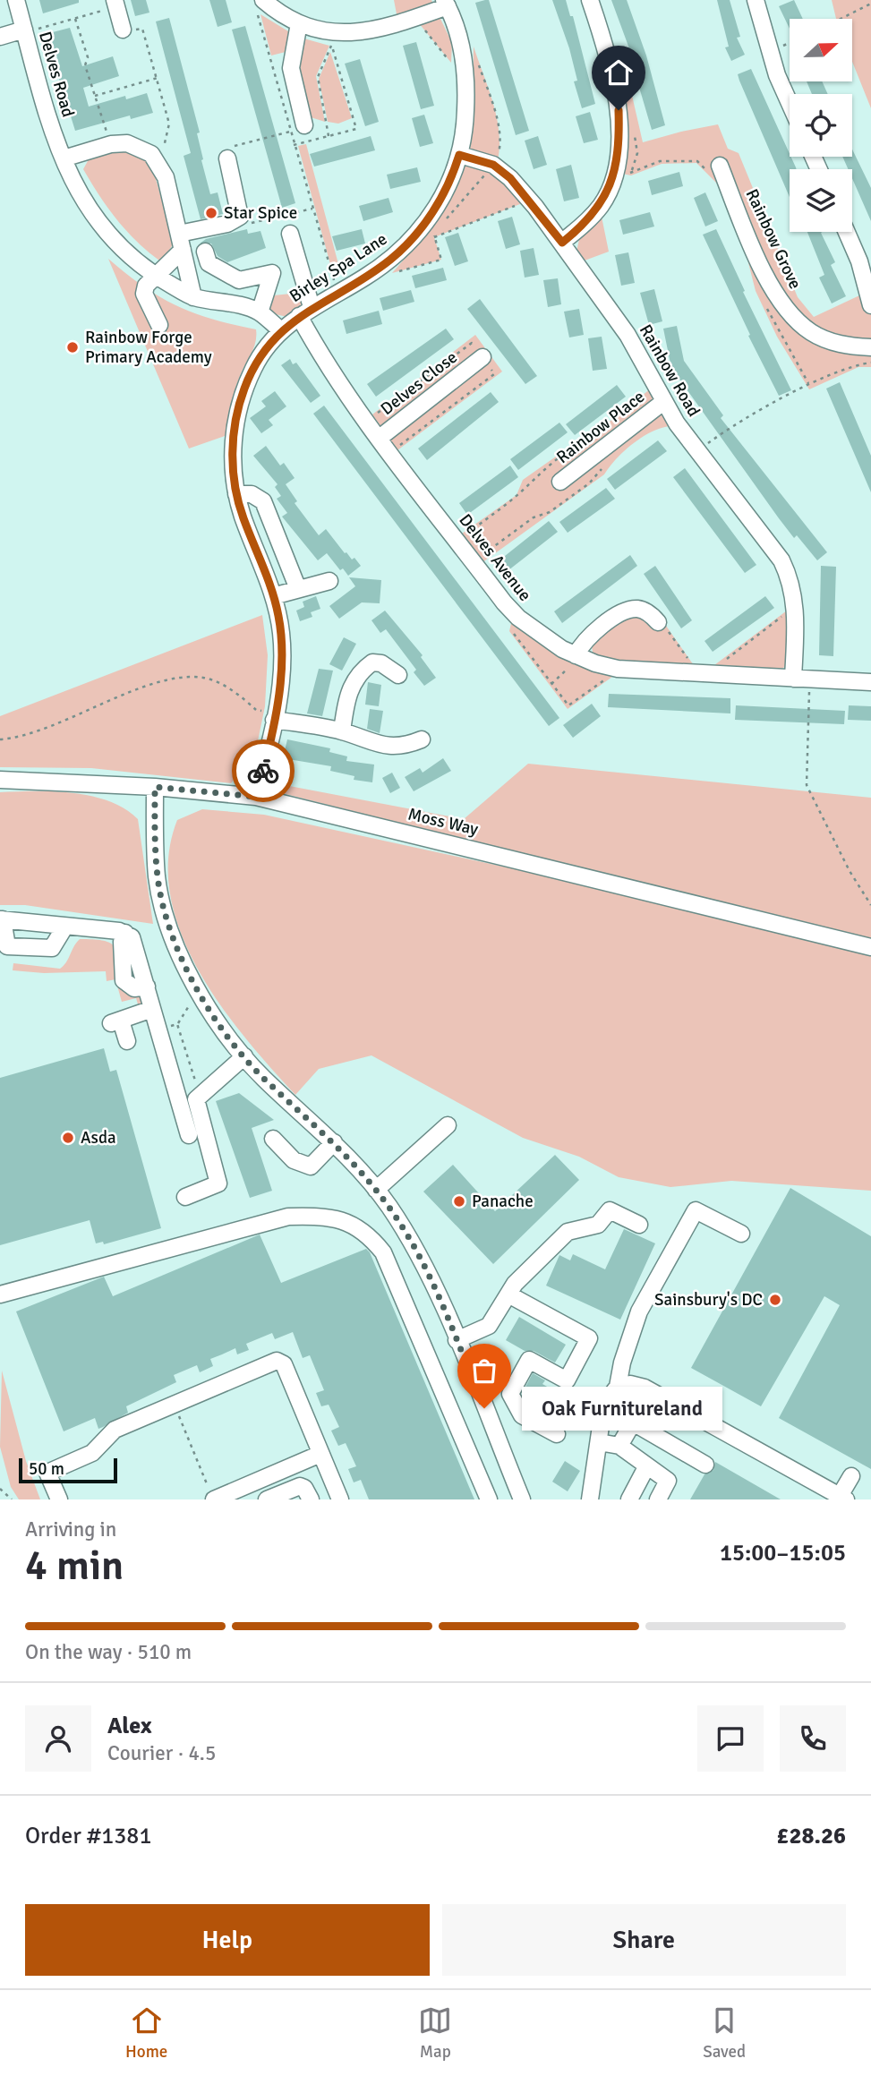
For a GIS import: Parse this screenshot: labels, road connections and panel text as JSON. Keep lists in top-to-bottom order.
{
  "streets": {
    "street": [
      "Delves Road",
      "Rainbow Grove",
      "Birley Spa Lane",
      "Rainbow Road",
      "Delves Close",
      "Rainbow Place",
      "Delves Avenue",
      "Moss Way"
    ]
  },
  "crossings": [
    ["Delves Road", "Birley Spa Lane"],
    ["Birley Spa Lane", "Rainbow Road"],
    ["Birley Spa Lane", "Delves Avenue"],
    ["Birley Spa Lane", "Moss Way"],
    ["Rainbow Road", "Rainbow Place"],
    ["Rainbow Road", "Delves Avenue"],
    ["Delves Close", "Delves Avenue"]
  ],
  "places": [
    "Star Spice",
    "Rainbow Forge Primary Academy",
    "Asda",
    "Panache",
    "Sainsbury's DC",
    "Oak Furnitureland"
  ],
  "scale_bar": "50 m",
  "north": "right",
  "page": {
    "bubble": "Oak Furnitureland",
    "scale": "50 m",
    "heading": ["4 min", "Arriving in", "15:00–15:05"],
    "panel": [
      "Alex",
      "Courier · 4.5",
      "Order #1381",
      "£28.26"
    ],
    "bar": "On the way · 510 m",
    "buttons": ["Help", "Share"],
    "tabs": ["Home", "Map", "Saved"]
  }
}
